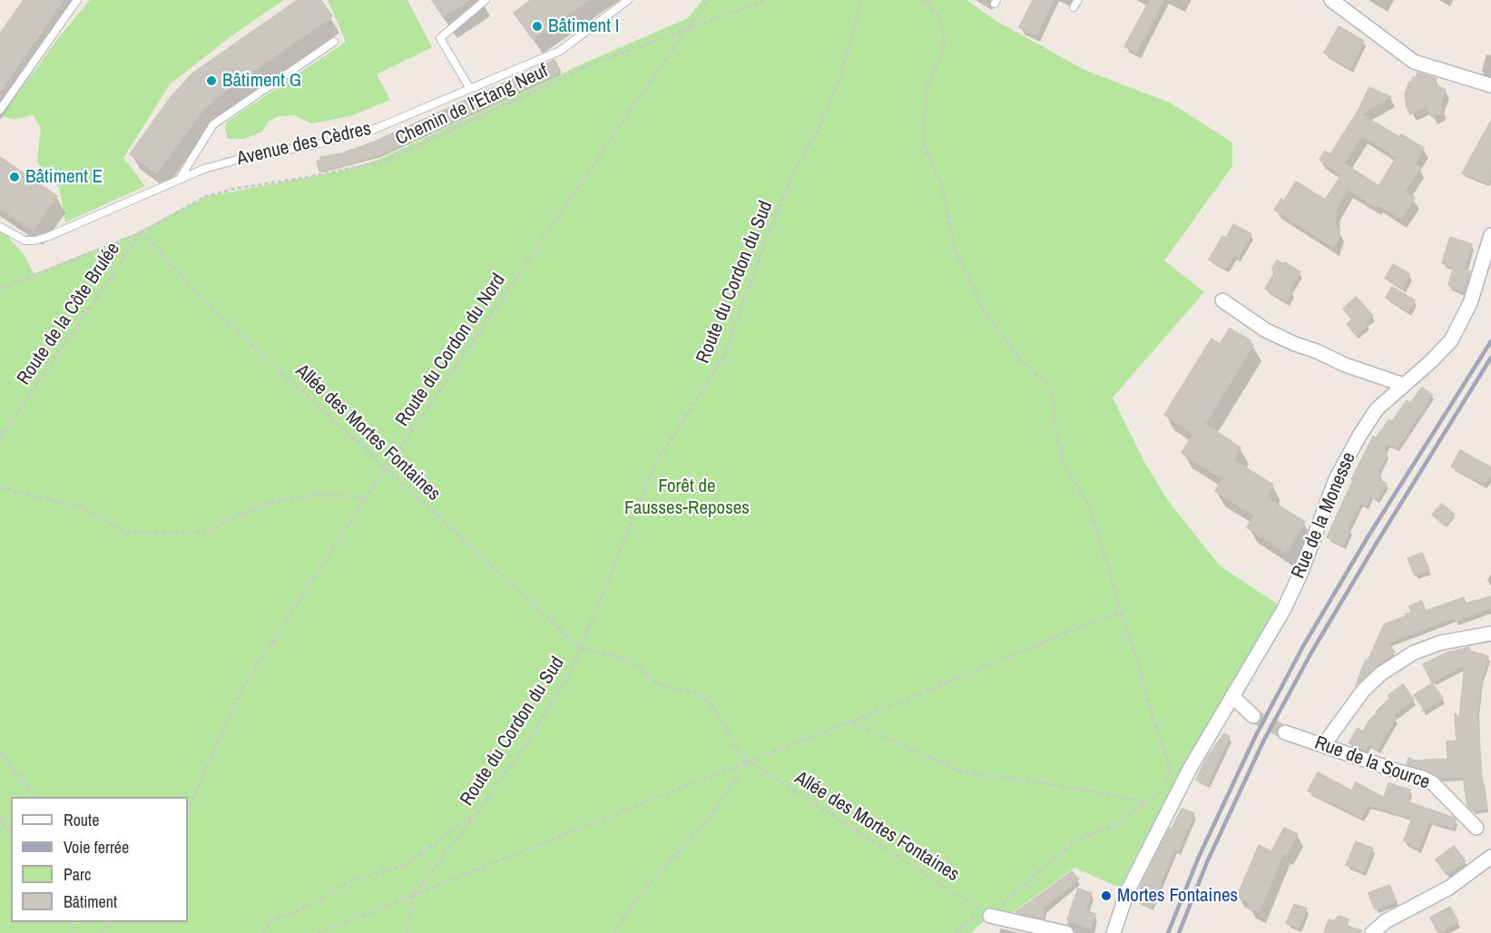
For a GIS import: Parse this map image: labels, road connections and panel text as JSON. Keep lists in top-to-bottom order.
{
  "streets": {
    "street": ["Rue de la Monesse", "Rue de la Source"],
    "lane": ["Avenue des Cèdres"],
    "path": [
      "Chemin de l'Etang Neuf",
      "Route du Cordon du Sud",
      "Route de la Côte Brulée",
      "Route du Cordon du Nord",
      "Allée des Mortes Fontaines"
    ]
  },
  "crossings": [
    ["Chemin de l'Etang Neuf", "Route de la Côte Brulée"],
    ["Chemin de l'Etang Neuf", "Route du Cordon du Nord"],
    ["Chemin de l'Etang Neuf", "Allée des Mortes Fontaines"],
    ["Route du Cordon du Sud", "Allée des Mortes Fontaines"],
    ["Route de la Côte Brulée", "Allée des Mortes Fontaines"],
    ["Route du Cordon du Nord", "Allée des Mortes Fontaines"]
  ],
  "parks": ["Forêt de Fausses-Reposes"],
  "places": [
    "Bâtiment I",
    "Bâtiment G",
    "Bâtiment E",
    "Mortes Fontaines"
  ],
  "legend": [
    "Route",
    "Voie ferrée",
    "Parc",
    "Bâtiment"
  ]
}
